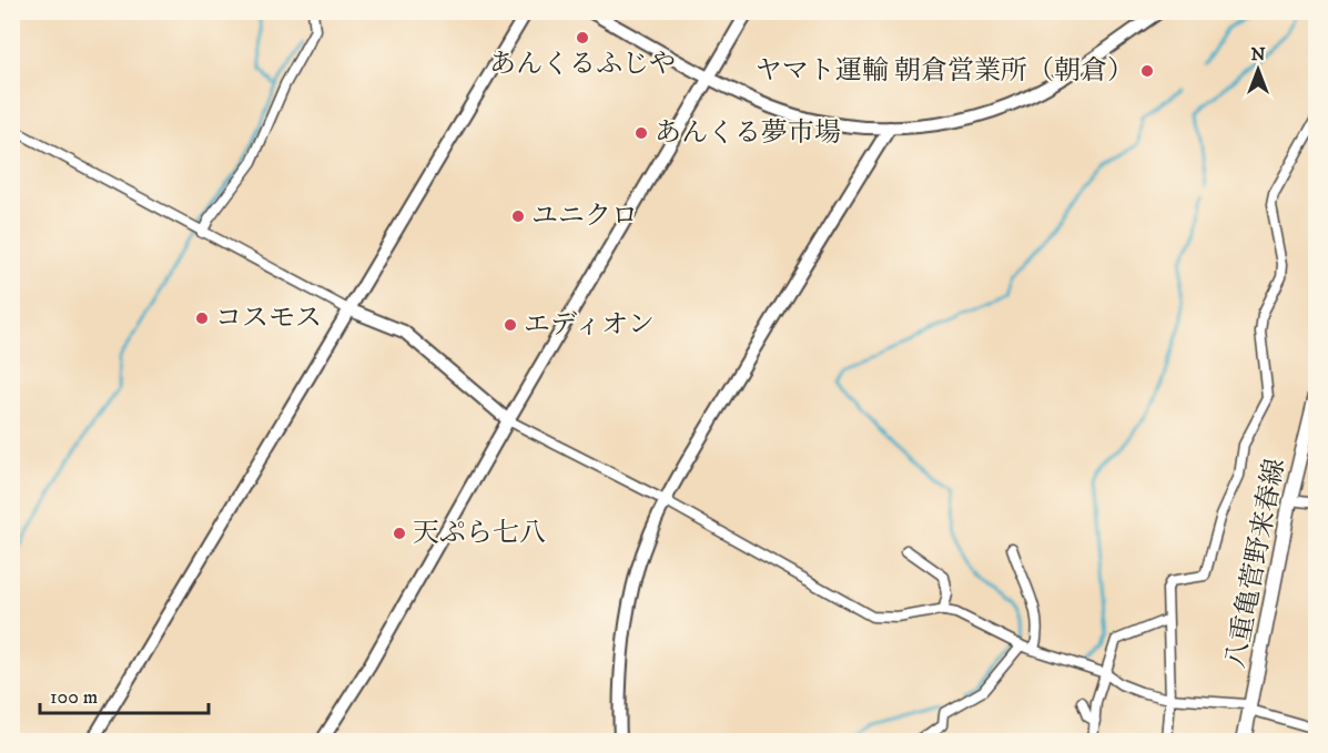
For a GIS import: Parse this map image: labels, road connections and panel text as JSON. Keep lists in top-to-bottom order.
{
  "streets": {
    "main road": ["八重亀菅野来春線"]
  },
  "places": [
    "あんくるふじや",
    "ヤマト運輸 朝倉営業所（朝倉）",
    "あんくる夢市場",
    "ユニクロ",
    "コスモス",
    "エディオン",
    "天ぷら七八"
  ],
  "scale_bar": "100 m",
  "north": "top"
}
